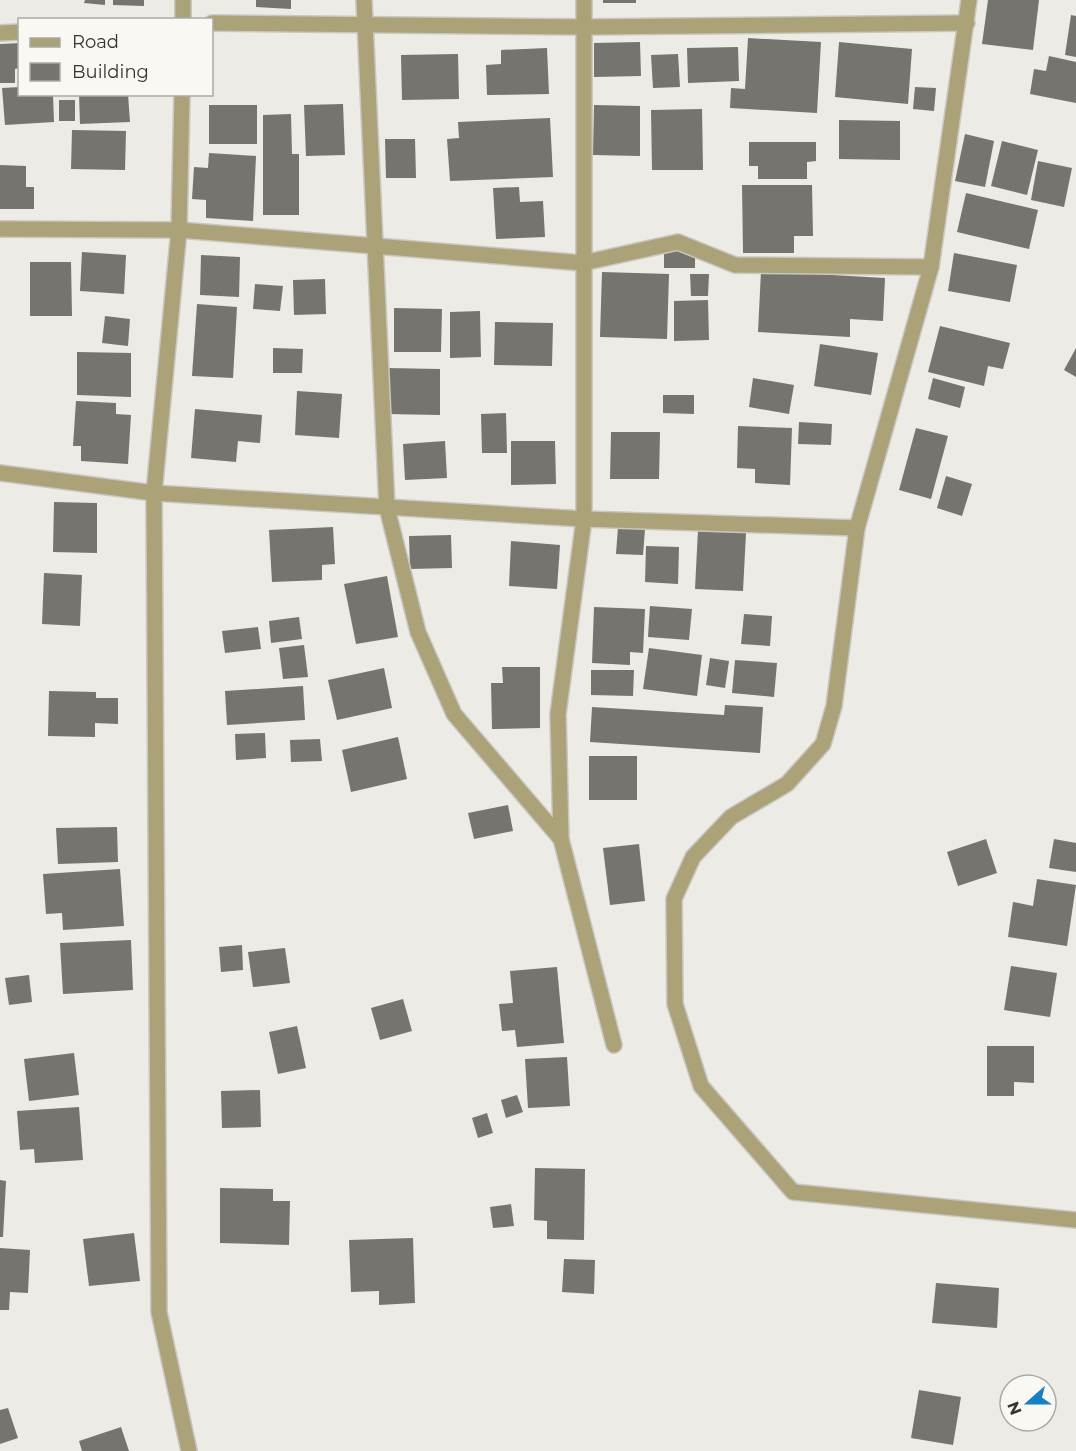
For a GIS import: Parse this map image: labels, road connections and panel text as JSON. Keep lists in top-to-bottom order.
{
  "legend": ["Road", "Building"],
  "north": "left"
}
